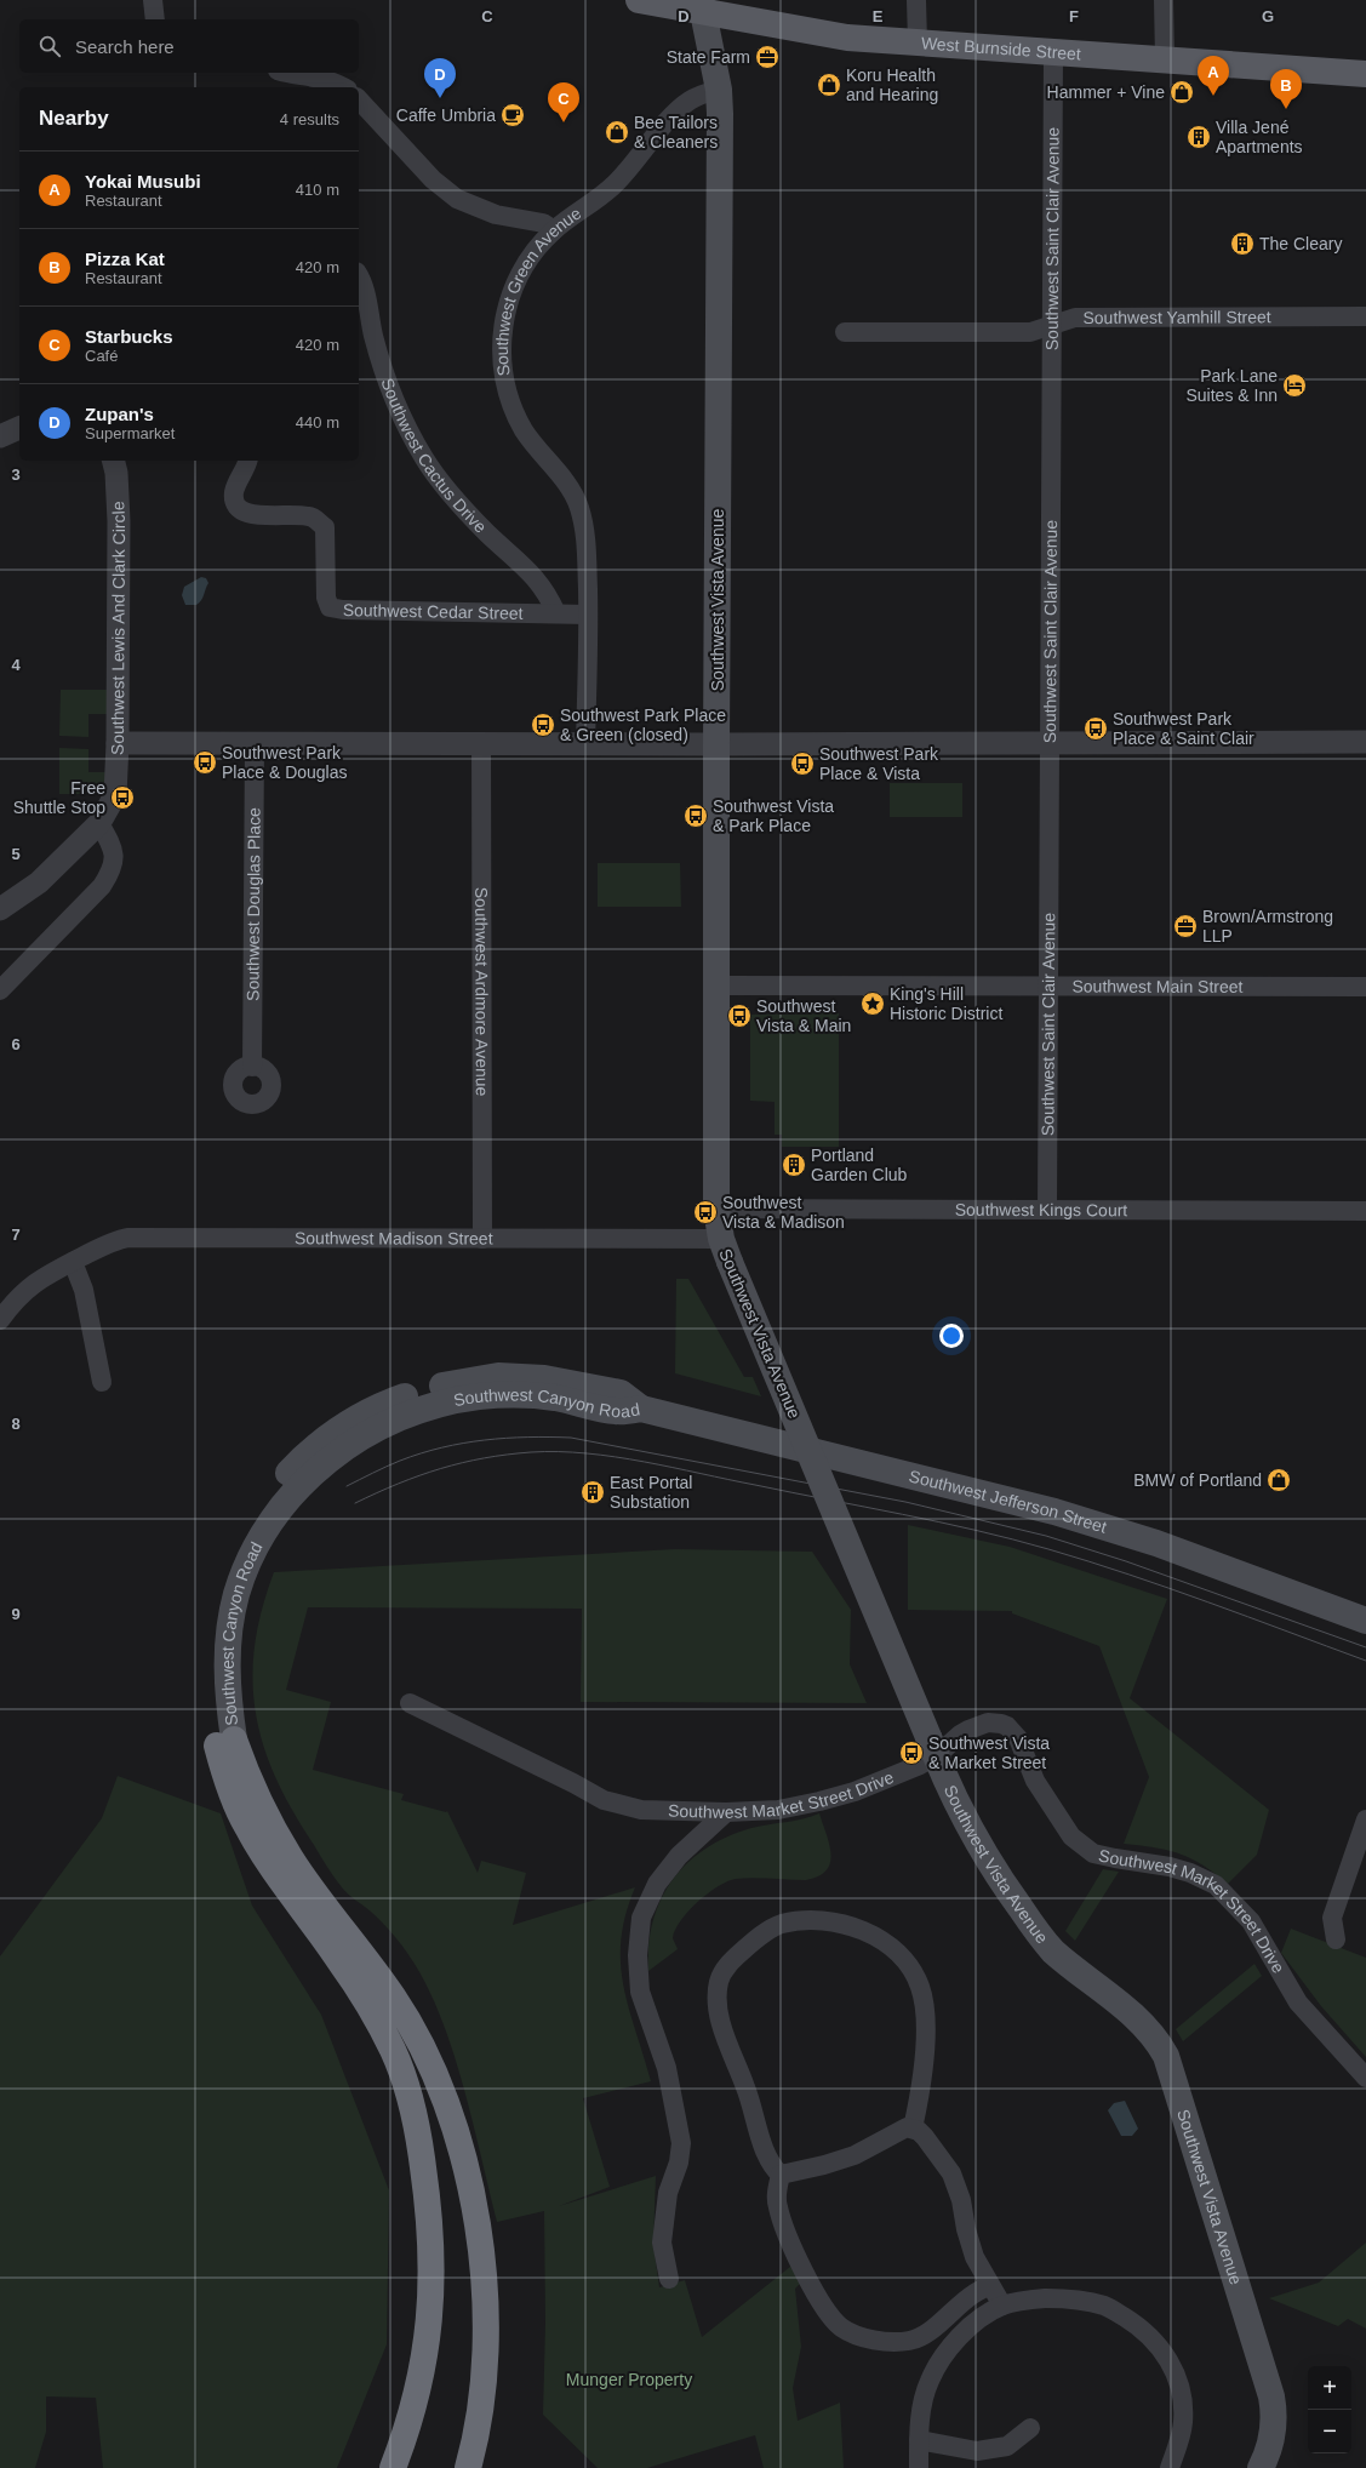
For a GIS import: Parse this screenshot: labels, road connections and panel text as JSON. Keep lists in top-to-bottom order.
{
  "streets": {
    "main road": [
      "West Burnside Street",
      "Southwest Vista Avenue",
      "Southwest Canyon Road",
      "Southwest Jefferson Street"
    ],
    "street": [
      "Southwest Saint Clair Avenue",
      "Southwest Green Avenue",
      "Southwest Yamhill Street",
      "Southwest Cactus Drive",
      "Southwest Cedar Street",
      "Southwest Lewis And Clark Circle",
      "Southwest Douglas Place",
      "Southwest Main Street",
      "Southwest Ardmore Avenue",
      "Southwest Kings Court",
      "Southwest Madison Street",
      "Southwest Market Street Drive"
    ]
  },
  "crossings": [
    ["West Burnside Street", "Southwest Saint Clair Avenue"],
    ["West Burnside Street", "Southwest Vista Avenue"],
    ["Southwest Saint Clair Avenue", "Southwest Yamhill Street"],
    ["Southwest Saint Clair Avenue", "Southwest Main Street"],
    ["Southwest Saint Clair Avenue", "Southwest Kings Court"],
    ["Southwest Green Avenue", "Southwest Vista Avenue"],
    ["Southwest Green Avenue", "Southwest Cedar Street"],
    ["Southwest Cactus Drive", "Southwest Cedar Street"],
    ["Southwest Vista Avenue", "Southwest Main Street"],
    ["Southwest Vista Avenue", "Southwest Kings Court"],
    ["Southwest Vista Avenue", "Southwest Madison Street"],
    ["Southwest Vista Avenue", "Southwest Market Street Drive"],
    ["Southwest Ardmore Avenue", "Southwest Madison Street"],
    ["Southwest Canyon Road", "Southwest Jefferson Street"]
  ],
  "parks": ["Munger Property"],
  "places": {
    "office": ["State Farm", "Brown/Armstrong LLP"],
    "shop": [
      "Koru Health and Hearing",
      "Hammer + Vine",
      "Bee Tailors & Cleaners",
      "BMW of Portland"
    ],
    "cafe": ["Caffe Umbria"],
    "building": [
      "Villa Jené Apartments",
      "The Cleary",
      "Portland Garden Club",
      "East Portal Substation"
    ],
    "hotel": ["Park Lane Suites & Inn"],
    "bus stop": [
      "Southwest Park Place & Green (closed)",
      "Southwest Park Place & Saint Clair",
      "Southwest Park Place & Douglas",
      "Southwest Park Place & Vista",
      "Free Shuttle Stop",
      "Southwest Vista & Park Place",
      "Southwest Vista & Main",
      "Southwest Vista & Madison",
      "Southwest Vista & Market Street"
    ],
    "place": ["King's Hill Historic District"]
  },
  "page": {
    "search": "Search here",
    "pins": [
      "A",
      "D",
      "B",
      "C"
    ],
    "heading": ["Nearby", "4 results"],
    "list": [
      {
        "mark": "A",
        "name": "Yokai Musubi",
        "note": "Restaurant",
        "value": "410 m"
      },
      {
        "mark": "B",
        "name": "Pizza Kat",
        "note": "Restaurant",
        "value": "420 m"
      },
      {
        "mark": "C",
        "name": "Starbucks",
        "note": "Café",
        "value": "420 m"
      },
      {
        "mark": "D",
        "name": "Zupan's",
        "note": "Supermarket",
        "value": "440 m"
      }
    ],
    "map_buttons": ["+", "−"]
  },
  "grid": {
    "columns": [
      "C",
      "D",
      "E",
      "F",
      "G"
    ],
    "rows": [
      "3",
      "4",
      "5",
      "6",
      "7",
      "8",
      "9"
    ]
  }
}
